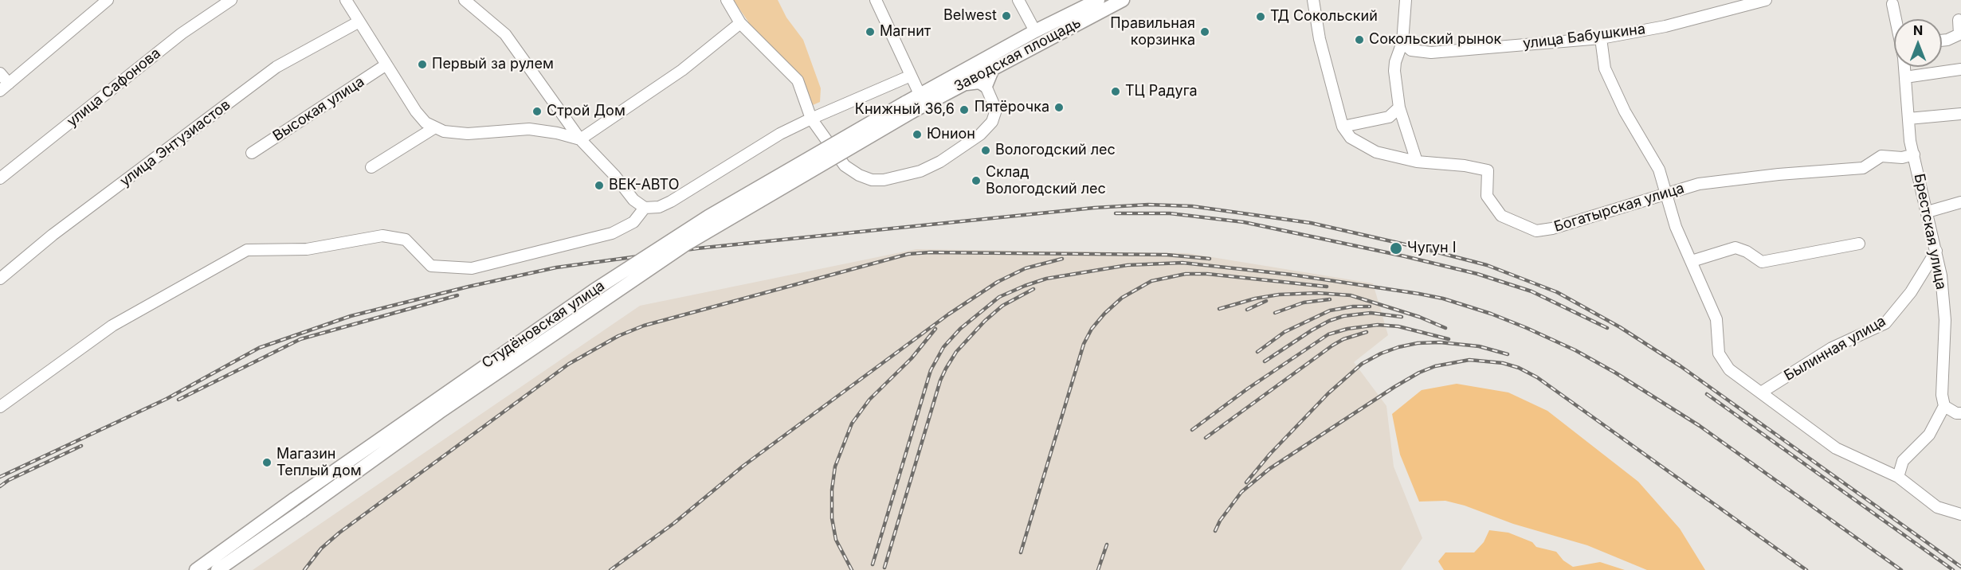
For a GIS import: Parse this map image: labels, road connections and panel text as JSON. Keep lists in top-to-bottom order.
{
  "streets": {
    "main road": ["Заводская площадь", "Студёновская улица"],
    "street": [
      "улица Бабушкина",
      "улица Сафонова",
      "Высокая улица",
      "улица Энтузиастов",
      "Богатырская улица",
      "Брестская улица",
      "Былинная улица"
    ]
  },
  "crossings": [
    ["Заводская площадь", "Студёновская улица"],
    ["Богатырская улица", "Брестская улица"],
    ["Брестская улица", "Былинная улица"]
  ],
  "places": [
    "Belwest",
    "ТД Сокольский",
    "Магнит",
    "Правильная корзинка",
    "Сокольский рынок",
    "Первый за рулем",
    "ТЦ Радуга",
    "Пятёрочка",
    "Книжный 36,6",
    "Строй Дом",
    "Юнион",
    "Вологодский лес",
    "Склад Вологодский лес",
    "ВЕК-АВТО",
    "Чугун I",
    "Магазин Теплый дом"
  ],
  "north": "top"
}
